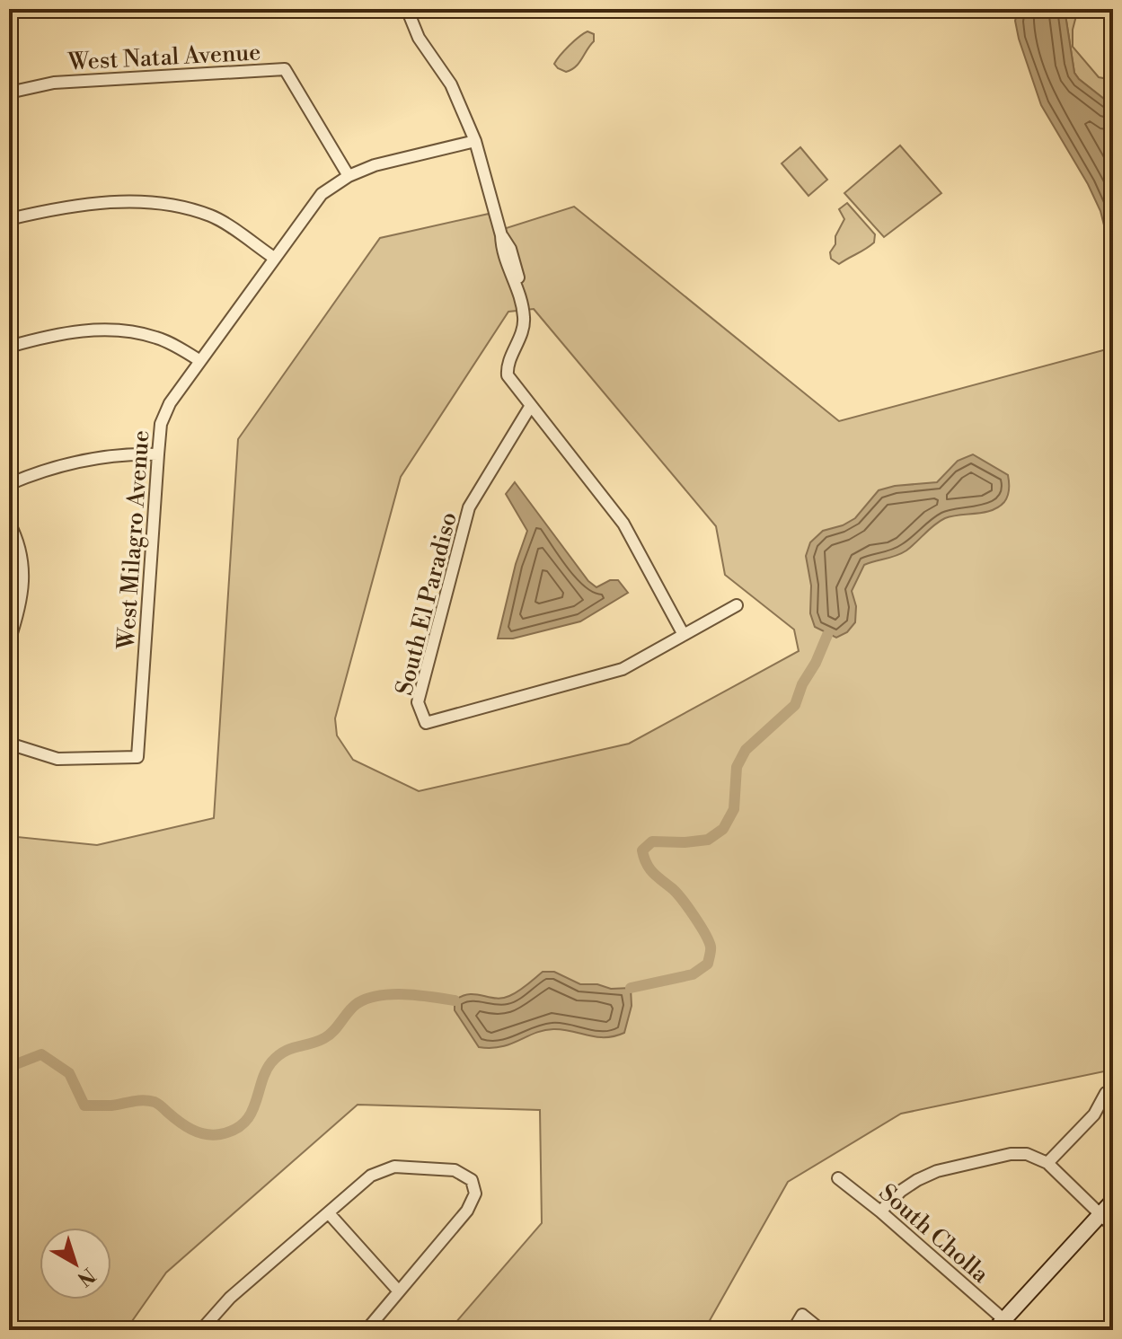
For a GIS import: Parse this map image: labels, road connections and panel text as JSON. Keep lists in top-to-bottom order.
{
  "streets": {
    "street": [
      "West Natal Avenue",
      "West Milagro Avenue",
      "South El Paradiso",
      "South Cholla"
    ]
  },
  "crossings": [
    ["West Natal Avenue", "West Milagro Avenue"]
  ],
  "north": "bottom right"
}
